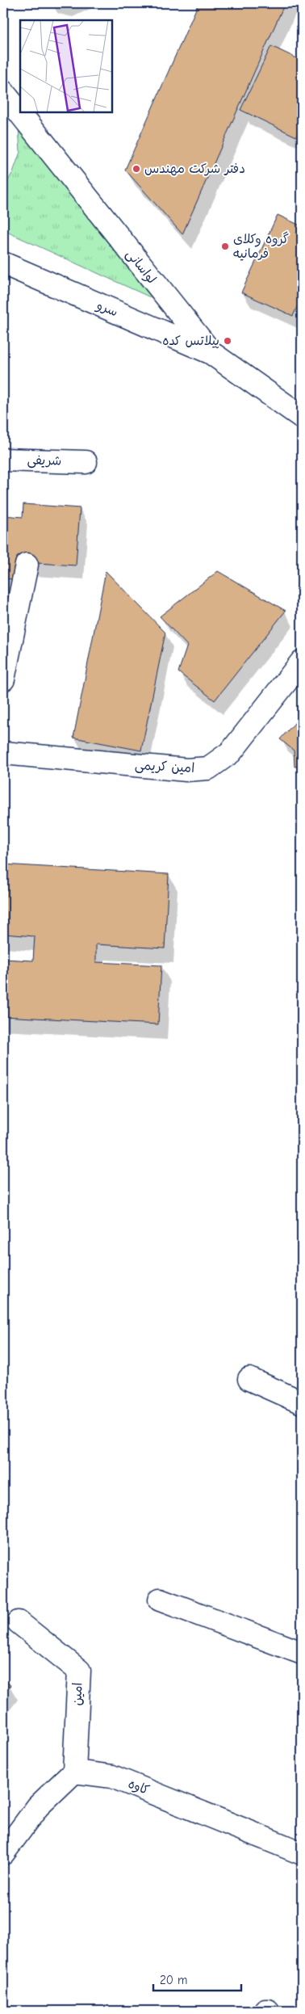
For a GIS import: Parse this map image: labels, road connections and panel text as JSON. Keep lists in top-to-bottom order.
{
  "streets": {
    "street": [
      "لواسانی",
      "سرو",
      "شریفی",
      "امین کریمی",
      "امین",
      "کاوه"
    ]
  },
  "crossings": [
    ["لواسانی", "سرو"],
    ["امین", "کاوه"]
  ],
  "places": ["دفتر شرکت مهندس", "گروه وكلاى فرمانيه", "پیلاتس کده"],
  "scale_bar": "20 m"
}
